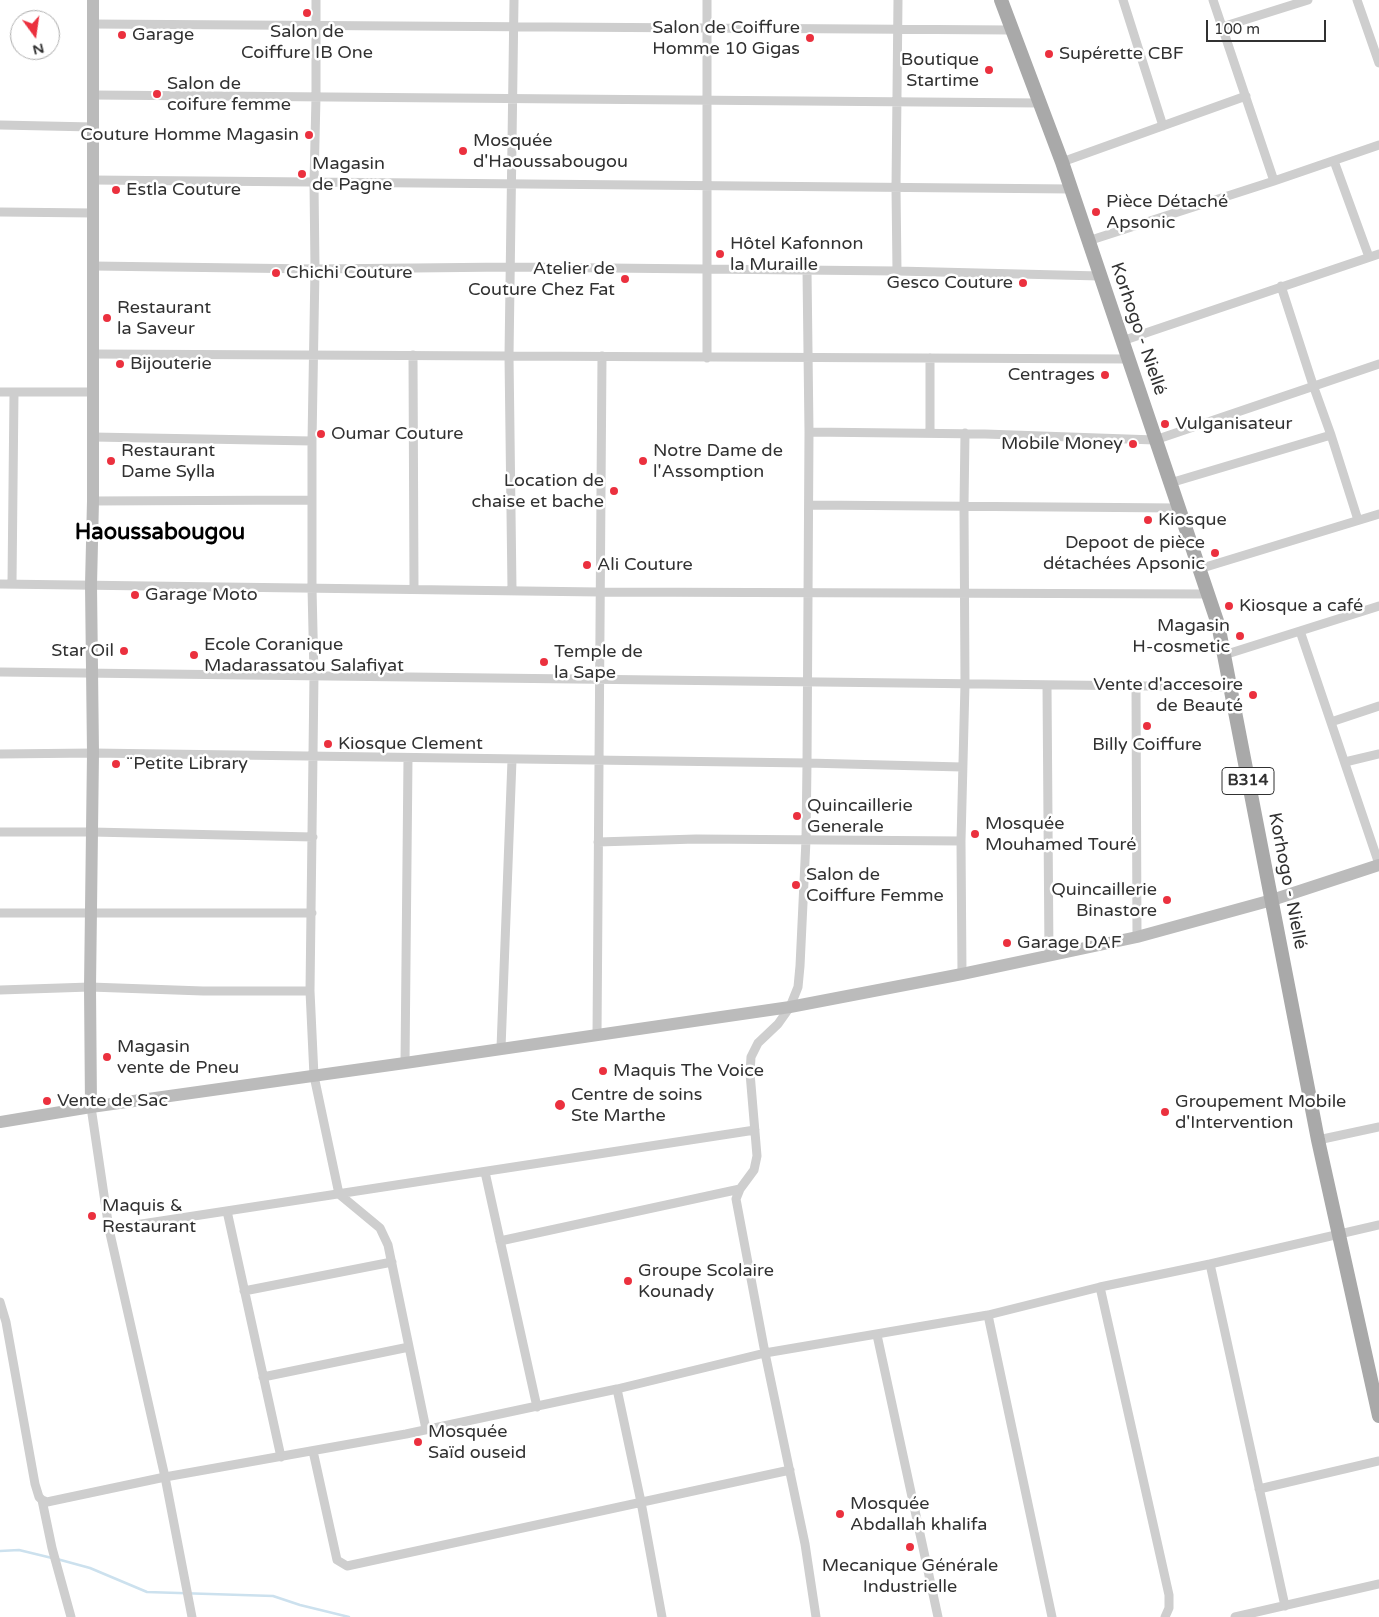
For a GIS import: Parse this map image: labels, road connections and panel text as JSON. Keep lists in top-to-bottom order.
{
  "streets": {
    "main road": ["Korhogo - Niellé", "B314"]
  },
  "crossings": [
    ["Korhogo - Niellé", "B314"]
  ],
  "districts": ["Haoussabougou"],
  "places": [
    "Salon de Coiffure IB One",
    "Garage",
    "Salon de Coiffure Homme 10 Gigas",
    "Supérette CBF",
    "Boutique Startime",
    "Salon de coifure femme",
    "Couture Homme Magasin",
    "Mosquée d'Haoussabougou",
    "Magasin de Pagne",
    "Estla Couture",
    "Pièce Détaché Apsonic",
    "Hôtel Kafonnon la Muraille",
    "Chichi Couture",
    "Atelier de Couture Chez Fat",
    "Gesco Couture",
    "Restaurant la Saveur",
    "Bijouterie",
    "Centrages",
    "Vulganisateur",
    "Oumar Couture",
    "Mobile Money",
    "Restaurant Dame Sylla",
    "Notre Dame de l'Assomption",
    "Location de chaise et bache",
    "Kiosque",
    "Depoot de pièce détachées Apsonic",
    "Ali Couture",
    "Garage Moto",
    "Kiosque a café",
    "Magasin H-cosmetic",
    "Star Oil",
    "Ecole Coranique Madarassatou Salafiyat",
    "Temple de la Sape",
    "Vente d'accesoire de Beauté",
    "Billy Coiffure",
    "Kiosque Clement",
    "¨Petite Library",
    "Quincaillerie Generale",
    "Mosquée Mouhamed Touré",
    "Salon de Coiffure Femme",
    "Quincaillerie Binastore",
    "Garage DAF",
    "Magasin vente de Pneu",
    "Maquis The Voice",
    "Vente de Sac",
    "Centre de soins Ste Marthe",
    "Groupement Mobile d'Intervention",
    "Maquis & Restaurant",
    "Groupe Scolaire Kounady",
    "Mosquée Saïd ouseid",
    "Mosquée Abdallah khalifa",
    "Mecanique Générale Industrielle"
  ],
  "scale_bar": "100 m",
  "north": "bottom"
}
